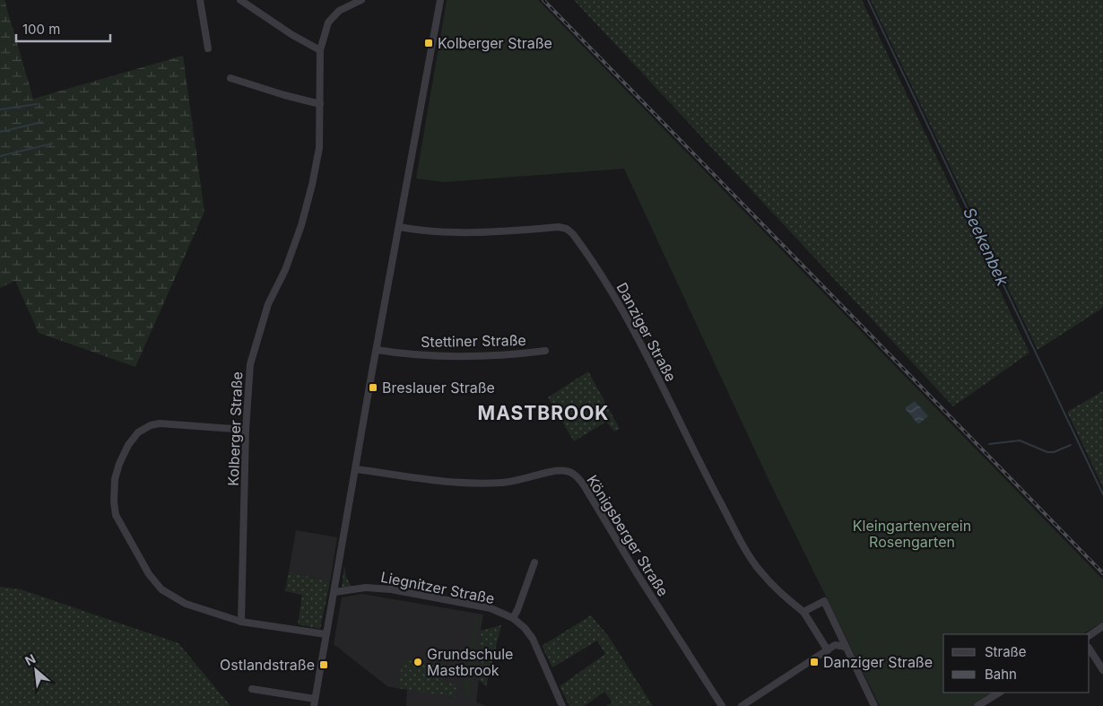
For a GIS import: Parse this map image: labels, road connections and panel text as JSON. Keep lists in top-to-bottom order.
{
  "streets": {
    "street": [
      "Danziger Straße",
      "Stettiner Straße",
      "Kolberger Straße",
      "Königsberger Straße",
      "Liegnitzer Straße"
    ]
  },
  "districts": ["MASTBROOK"],
  "water": ["Seekenbek"],
  "parks": ["Kleingartenverein Rosengarten"],
  "places": {
    "transit": [
      "Kolberger Straße",
      "Breslauer Straße",
      "Danziger Straße",
      "Ostlandstraße"
    ],
    "other": ["Grundschule Mastbrook"]
  },
  "legend": ["Straße", "Bahn"],
  "scale_bar": "100 m",
  "north": "top left"
}
